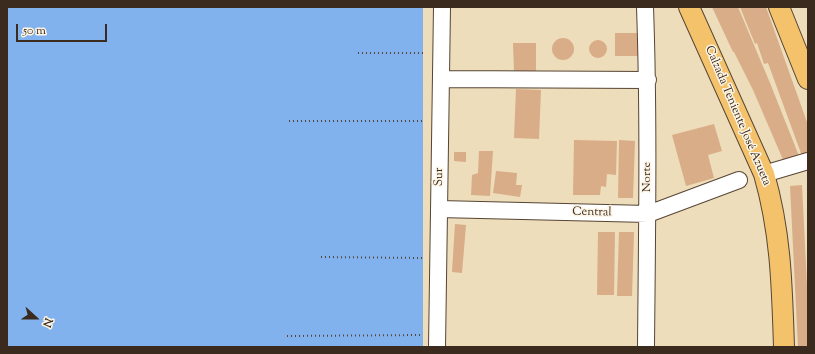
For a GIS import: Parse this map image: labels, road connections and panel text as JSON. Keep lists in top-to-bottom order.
{
  "streets": {
    "main road": ["Calzada Teniente José Azueta"],
    "street": ["Sur", "Norte", "Central"]
  },
  "crossings": [
    ["Sur", "Central"],
    ["Norte", "Central"]
  ],
  "scale_bar": "50 m",
  "north": "right"
}
